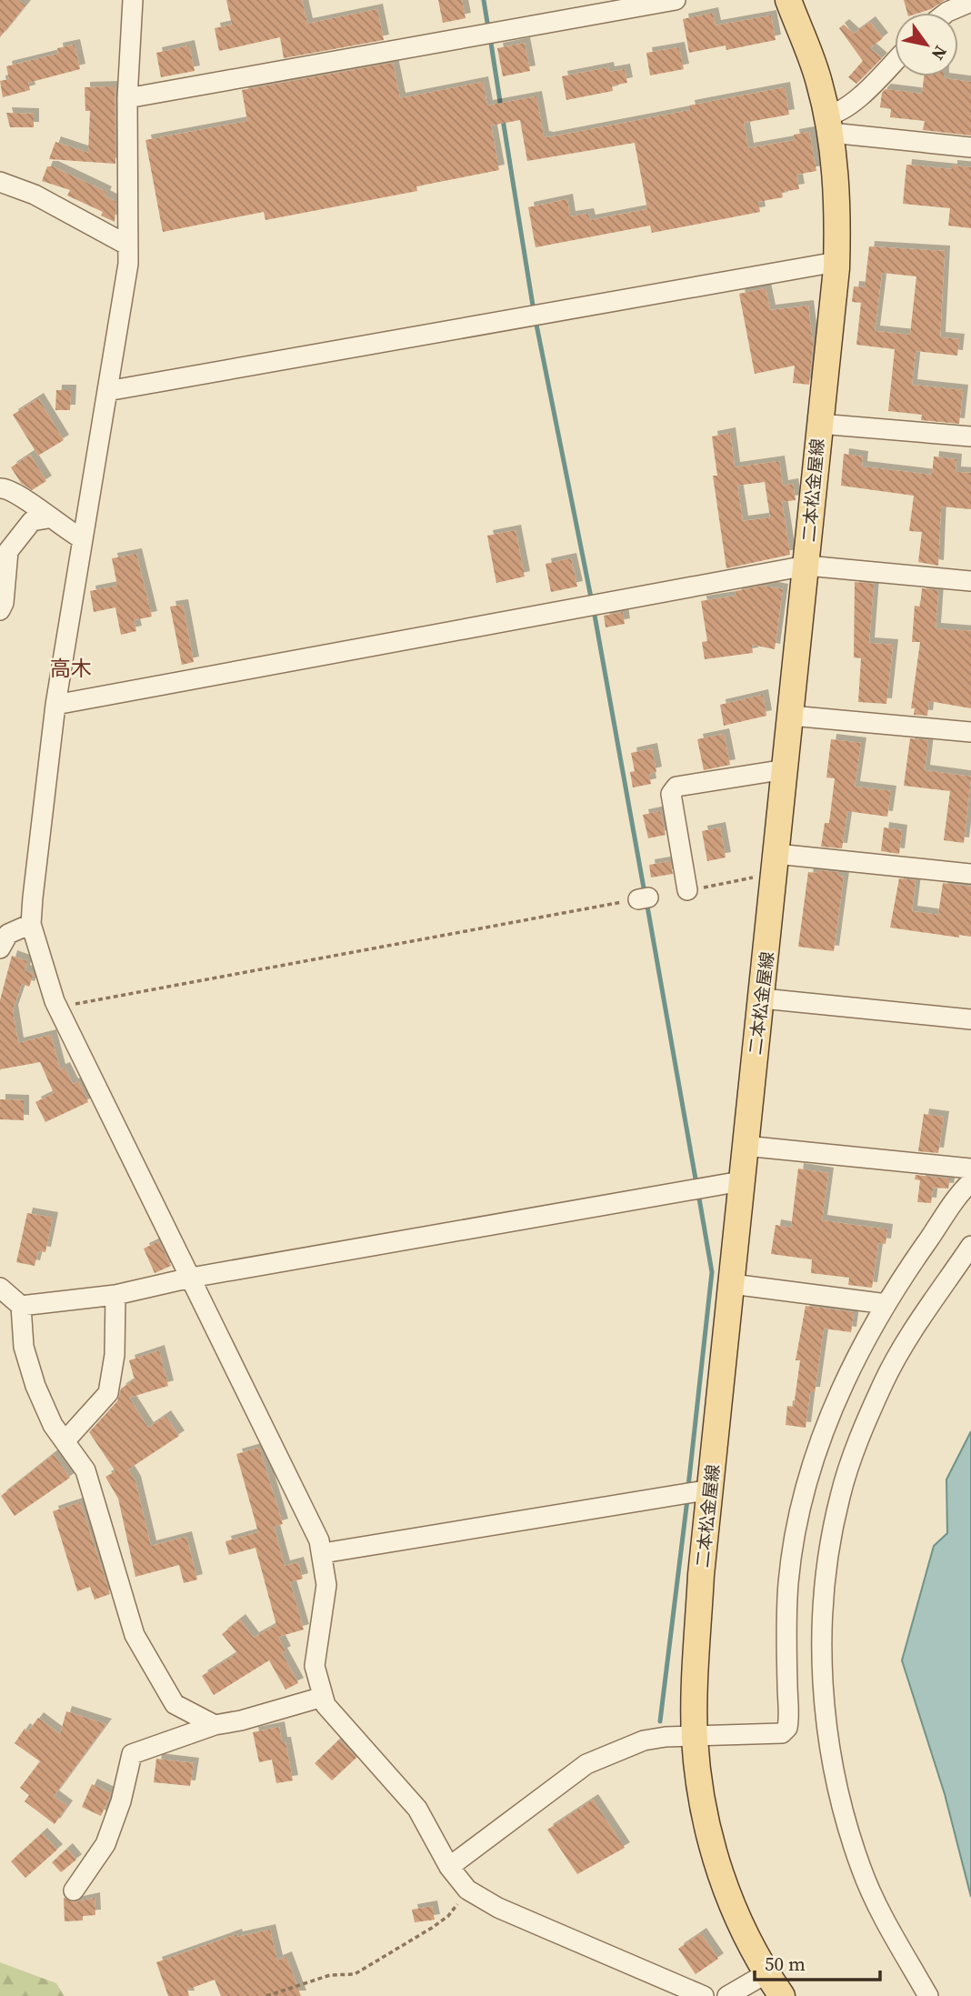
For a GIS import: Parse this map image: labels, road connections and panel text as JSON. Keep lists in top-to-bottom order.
{
  "streets": {
    "main road": ["二本松金屋線"]
  },
  "districts": ["高木"],
  "scale_bar": "50 m",
  "north": "bottom right"
}
